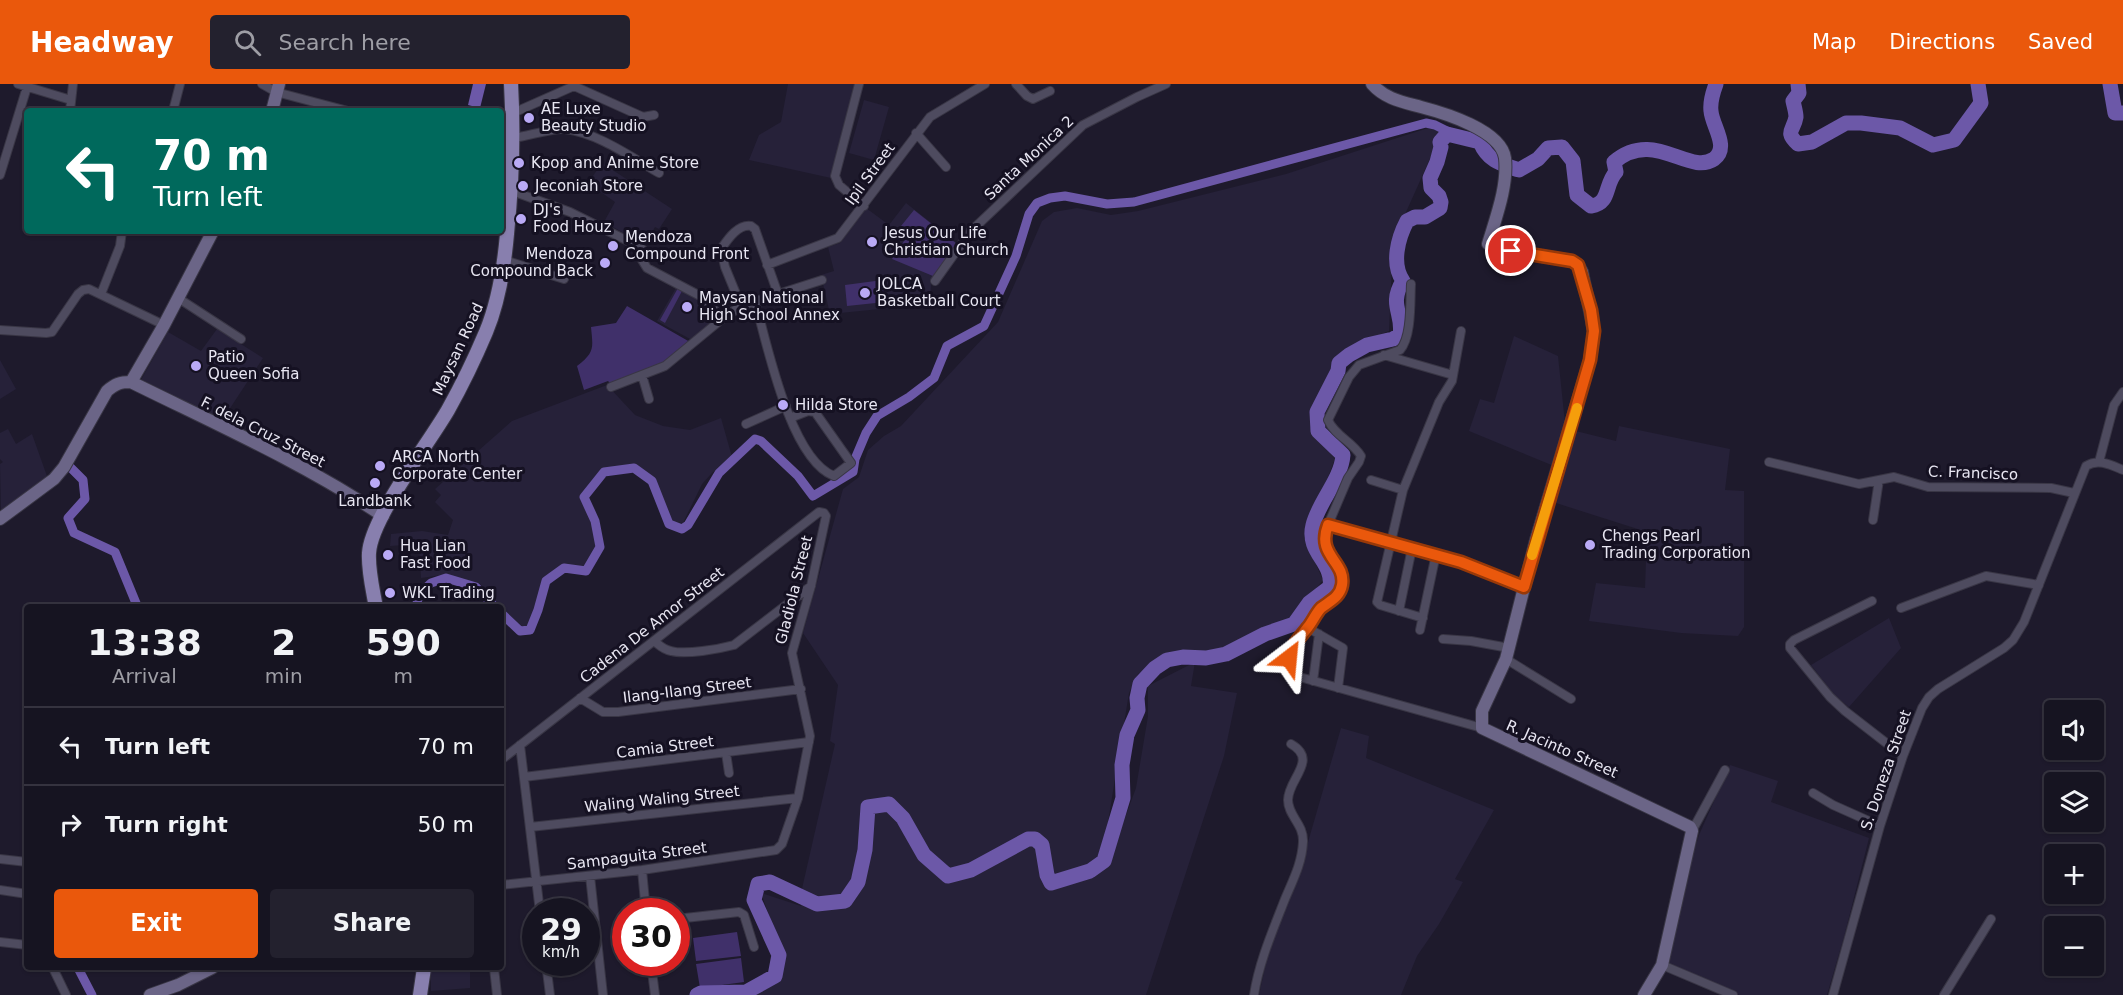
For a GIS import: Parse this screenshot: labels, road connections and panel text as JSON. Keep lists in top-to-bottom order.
{
  "streets": {
    "main road": ["Maysan Road"],
    "street": [
      "Santa Monica 2",
      "Ipil Street",
      "F. dela Cruz Street",
      "C. Francisco",
      "Gladiola Street",
      "Cadena De Amor Street",
      "Ilang-Ilang Street",
      "Camia Street",
      "R. Jacinto Street",
      "S. Doneza Street",
      "Waling Waling Street",
      "Sampaguita Street"
    ]
  },
  "crossings": [
    ["Maysan Road", "F. dela Cruz Street"],
    ["C. Francisco", "S. Doneza Street"],
    ["Gladiola Street", "Cadena De Amor Street"],
    ["Gladiola Street", "Ilang-Ilang Street"],
    ["Gladiola Street", "Camia Street"],
    ["Gladiola Street", "Waling Waling Street"],
    ["Gladiola Street", "Sampaguita Street"],
    ["Cadena De Amor Street", "Ilang-Ilang Street"]
  ],
  "places": [
    "AE Luxe Beauty Studio",
    "Kpop and Anime Store",
    "Jeconiah Store",
    "DJ's Food Houz",
    "Jesus Our Life Christian Church",
    "Mendoza Compound Front",
    "Mendoza Compound Back",
    "JOLCA Basketball Court",
    "Maysan National High School Annex",
    "Patio Queen Sofia",
    "Hilda Store",
    "ARCA North Corporate Center",
    "Landbank",
    "Chengs Pearl Trading Corporation",
    "Hua Lian Fast Food",
    "WKL Trading"
  ],
  "page": {
    "header": "Headway",
    "search": "Search here",
    "nav": ["Map", "Directions", "Saved"],
    "turn": ["70 m", "Turn left"],
    "eta": [
      "13:38",
      "Arrival",
      "2",
      "min",
      "590",
      "m"
    ],
    "map_buttons": ["+", "−"],
    "list": [
      {
        "name": "Turn left",
        "value": "70 m"
      },
      {
        "name": "Turn right",
        "value": "50 m"
      }
    ],
    "buttons": ["Exit", "Share"],
    "speed": "29 km/h",
    "limit": "30"
  }
}
